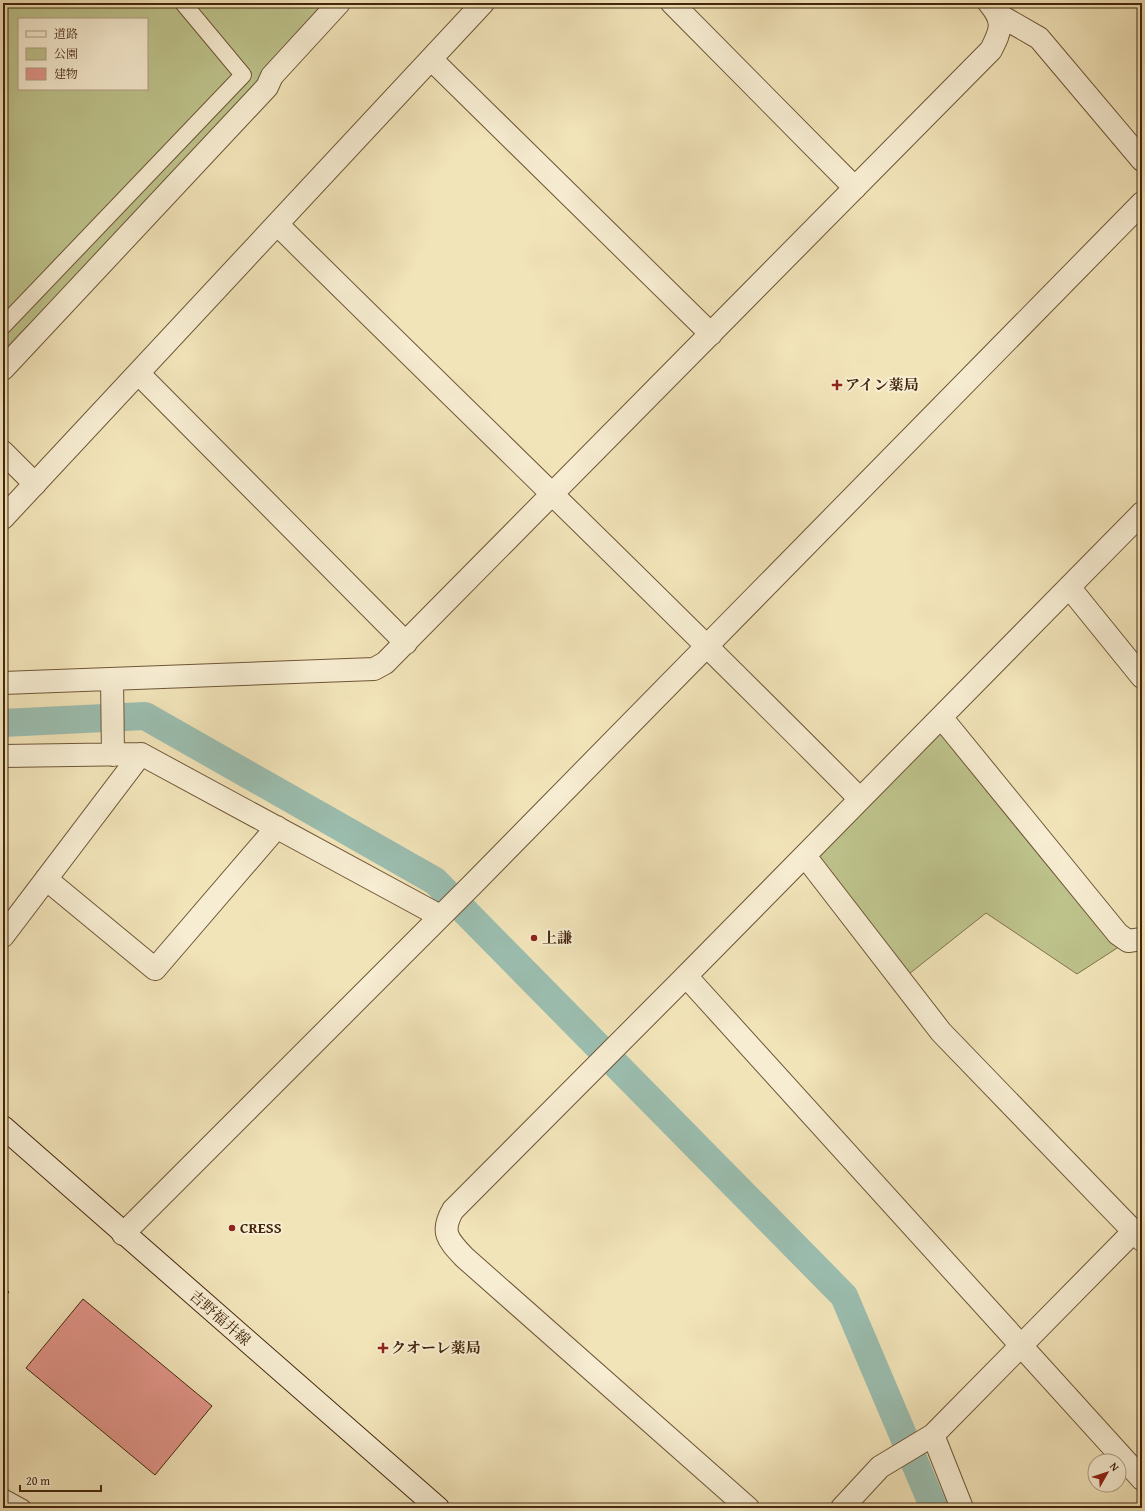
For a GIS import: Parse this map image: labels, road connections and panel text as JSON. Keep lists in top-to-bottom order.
{
  "streets": {
    "street": ["吉野福井線"]
  },
  "places": {
    "health": ["アイン薬局", "クオーレ薬局"],
    "other": ["上謙", "CRESS"]
  },
  "legend": ["道路", "公園", "建物"],
  "scale_bar": "20 m",
  "north": "top right"
}
